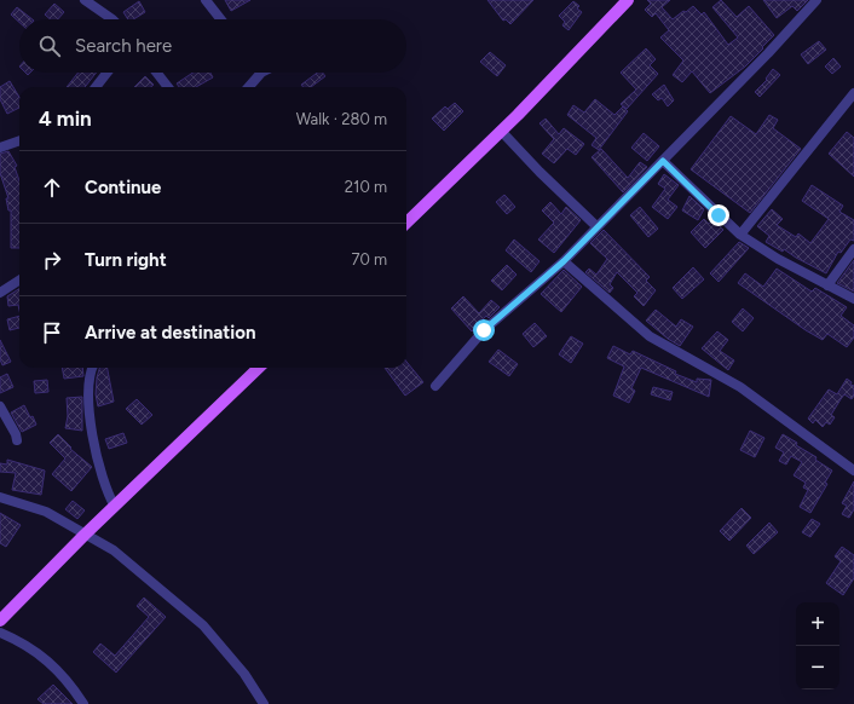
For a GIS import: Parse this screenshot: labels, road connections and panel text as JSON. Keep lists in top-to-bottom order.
{
  "page": {
    "search": "Search here",
    "heading": ["4 min", "Walk · 280 m"],
    "list": [
      ["Continue", "210 m"],
      ["Turn right", "70 m"],
      "Arrive at destination"
    ],
    "map_buttons": ["+", "−"]
  }
}
